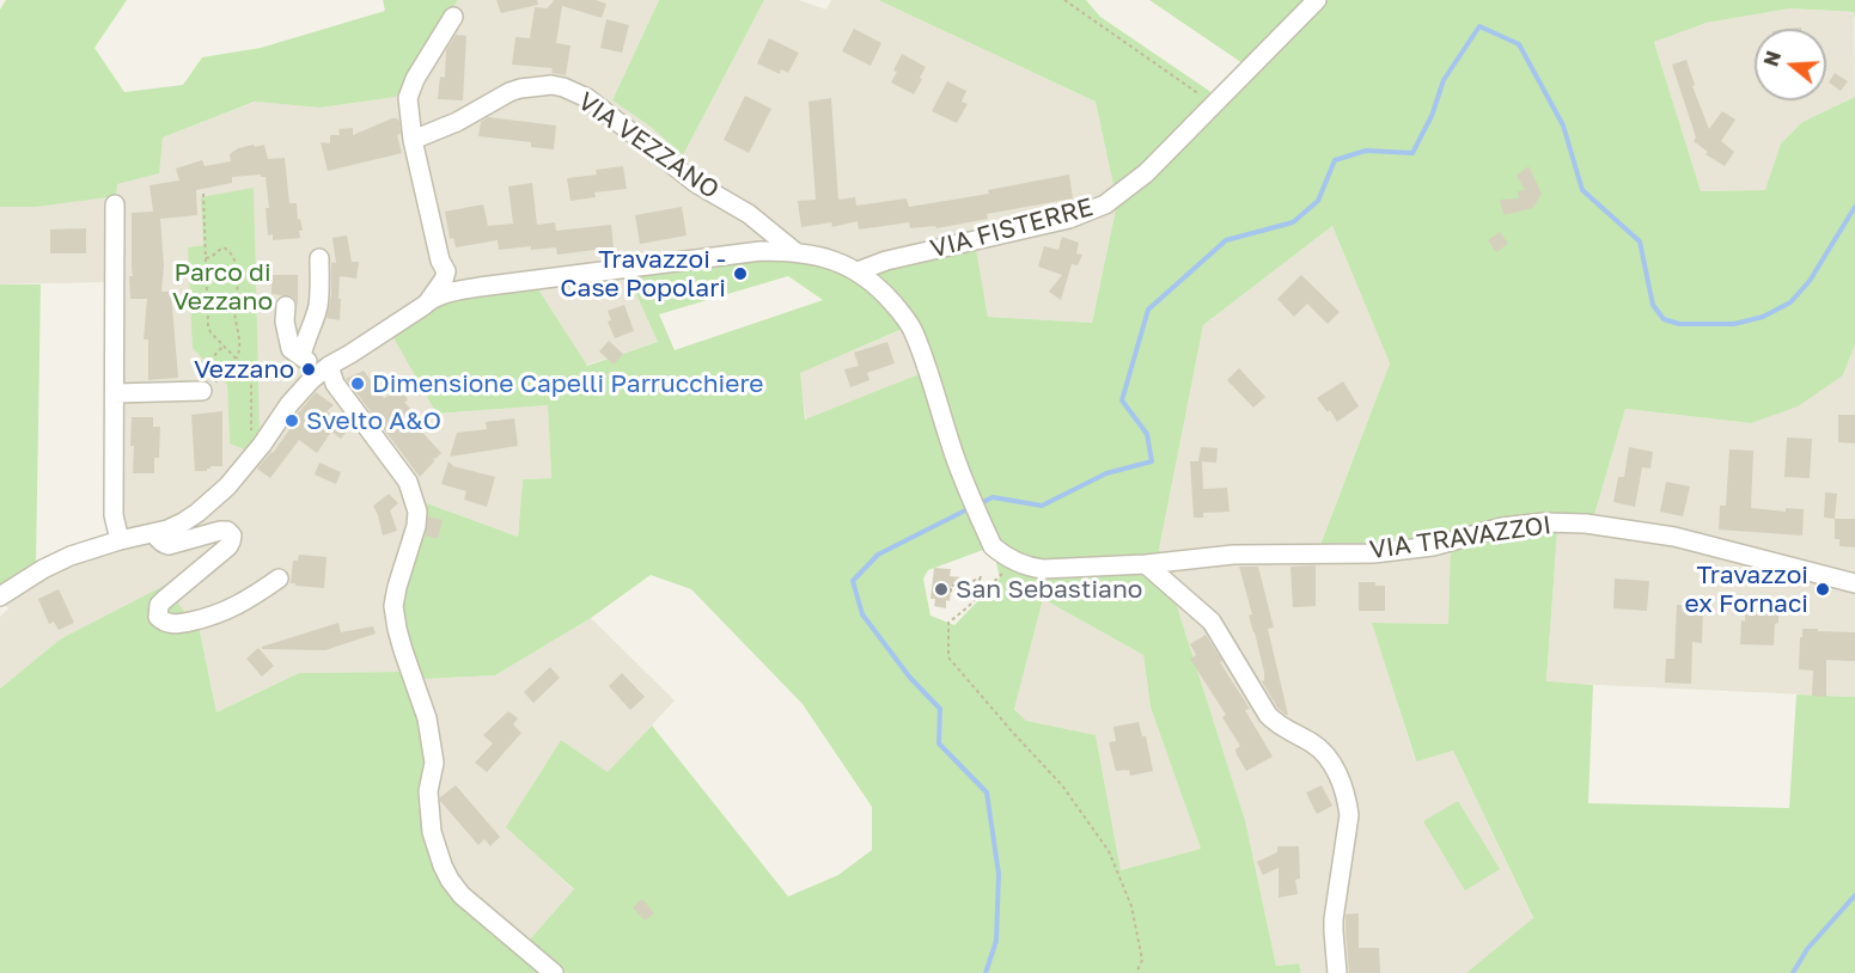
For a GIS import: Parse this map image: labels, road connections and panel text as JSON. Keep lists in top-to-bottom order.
{
  "streets": {
    "street": ["VIA VEZZANO", "VIA FISTERRE", "VIA TRAVAZZOI"]
  },
  "crossings": [
    ["VIA VEZZANO", "VIA FISTERRE"],
    ["VIA VEZZANO", "VIA TRAVAZZOI"],
    ["VIA FISTERRE", "VIA TRAVAZZOI"]
  ],
  "parks": ["Parco di Vezzano"],
  "places": [
    "Travazzoi - Case Popolari",
    "Vezzano",
    "Dimensione Capelli Parrucchiere",
    "Svelto A&O",
    "San Sebastiano",
    "Travazzoi ex Fornaci"
  ],
  "north": "left"
}
